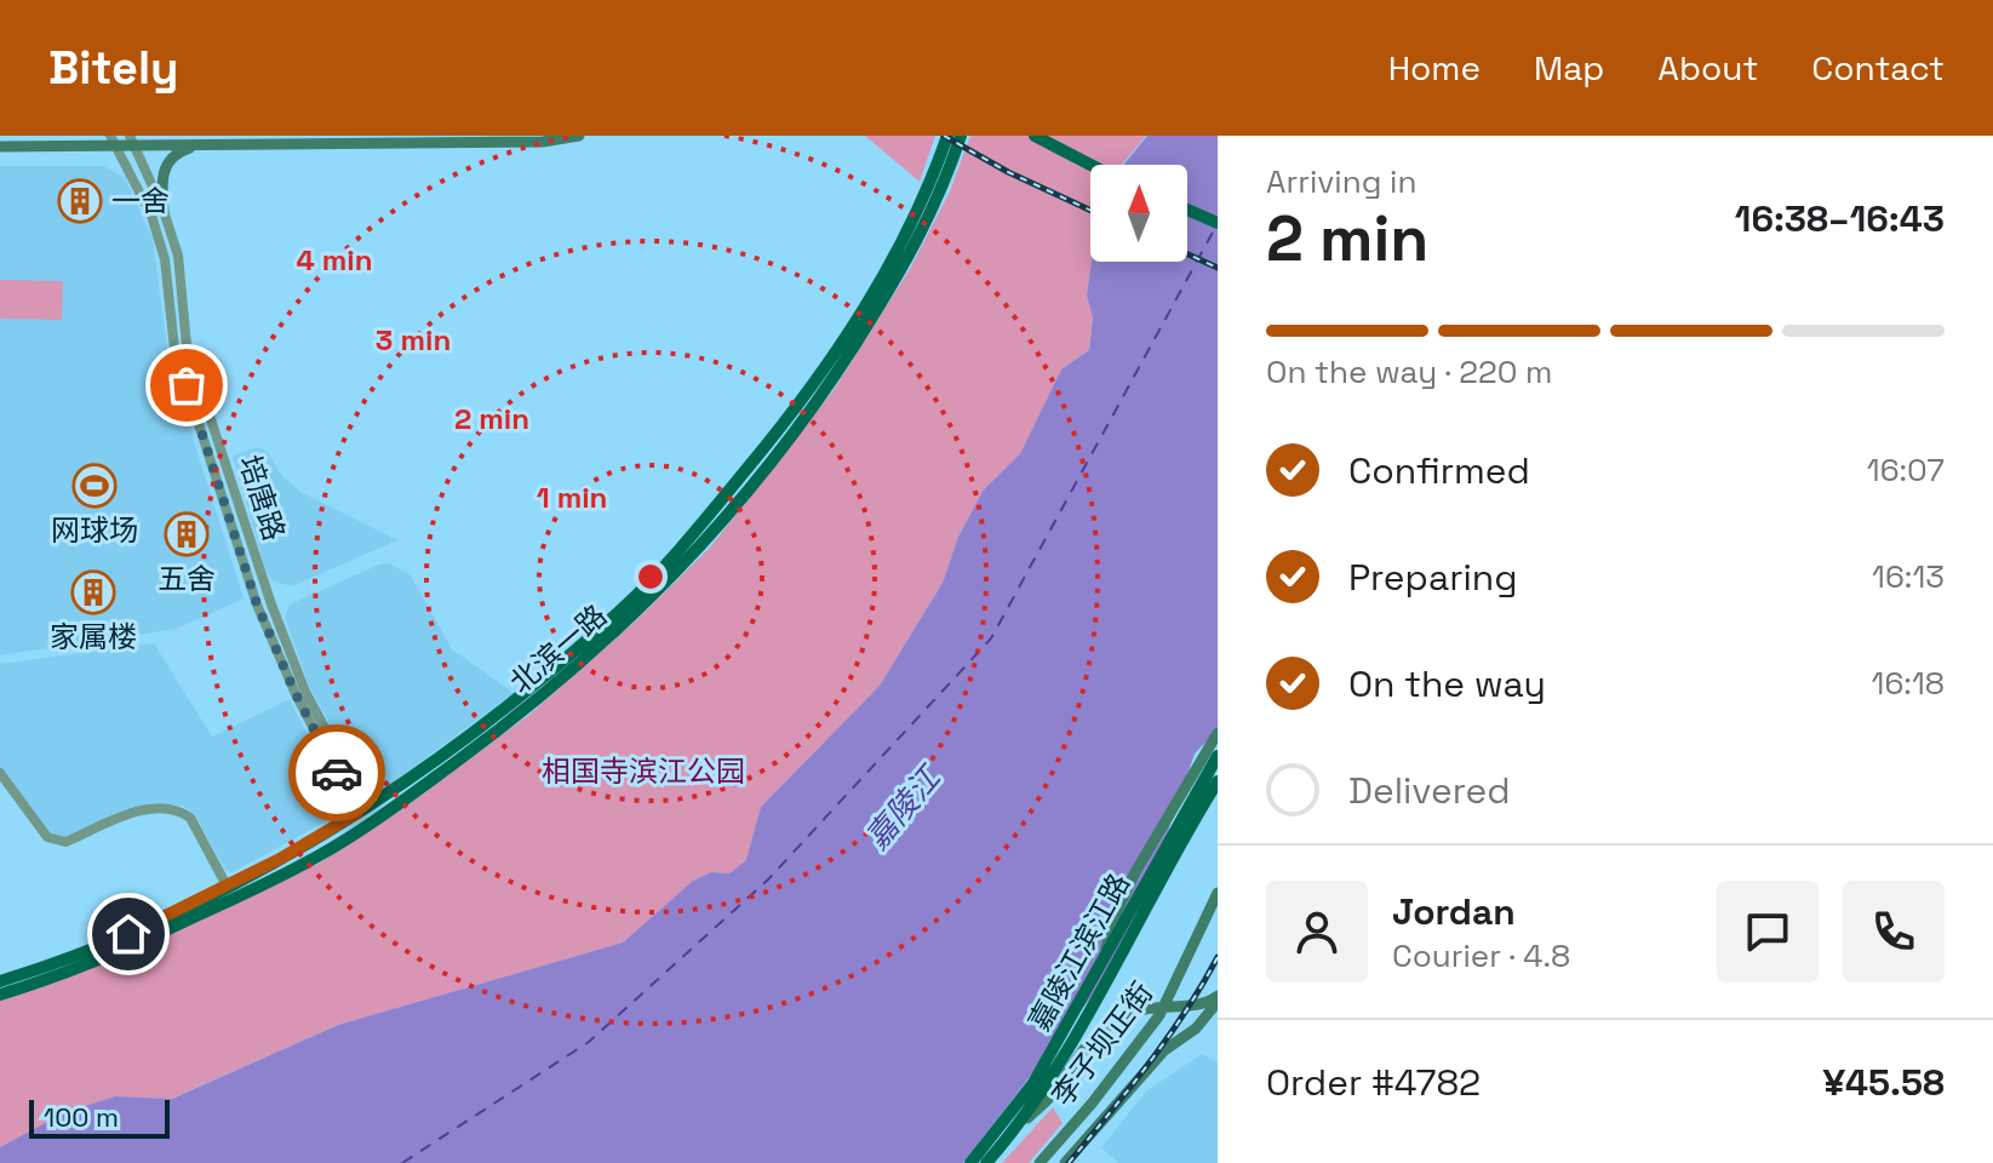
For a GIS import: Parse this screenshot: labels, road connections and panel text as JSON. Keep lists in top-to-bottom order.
{
  "streets": {
    "main road": ["北滨一路", "嘉陵江滨江路", "李子坝正街"],
    "street": ["培唐路"]
  },
  "crossings": [
    ["培唐路", "北滨一路"]
  ],
  "water": ["嘉陵江"],
  "parks": ["相国寺滨江公园"],
  "places": {
    "building": ["一舍", "五舍", "家属楼"],
    "sports": ["网球场"]
  },
  "scale_bar": "100 m",
  "north": "top",
  "page": {
    "header": "Bitely",
    "nav": [
      "Home",
      "Map",
      "About",
      "Contact"
    ],
    "heading": ["2 min", "Arriving in", "16:38–16:43"],
    "panel": [
      "Jordan",
      "Courier · 4.8",
      "Order #4782",
      "¥45.58"
    ],
    "bar": "On the way · 220 m",
    "list": [
      ["Confirmed", "16:07"],
      ["Preparing", "16:13"],
      ["On the way", "16:18"],
      "Delivered"
    ],
    "scale": "100 m"
  },
  "rings": [
    "4 min",
    "3 min",
    "2 min",
    "1 min"
  ]
}
